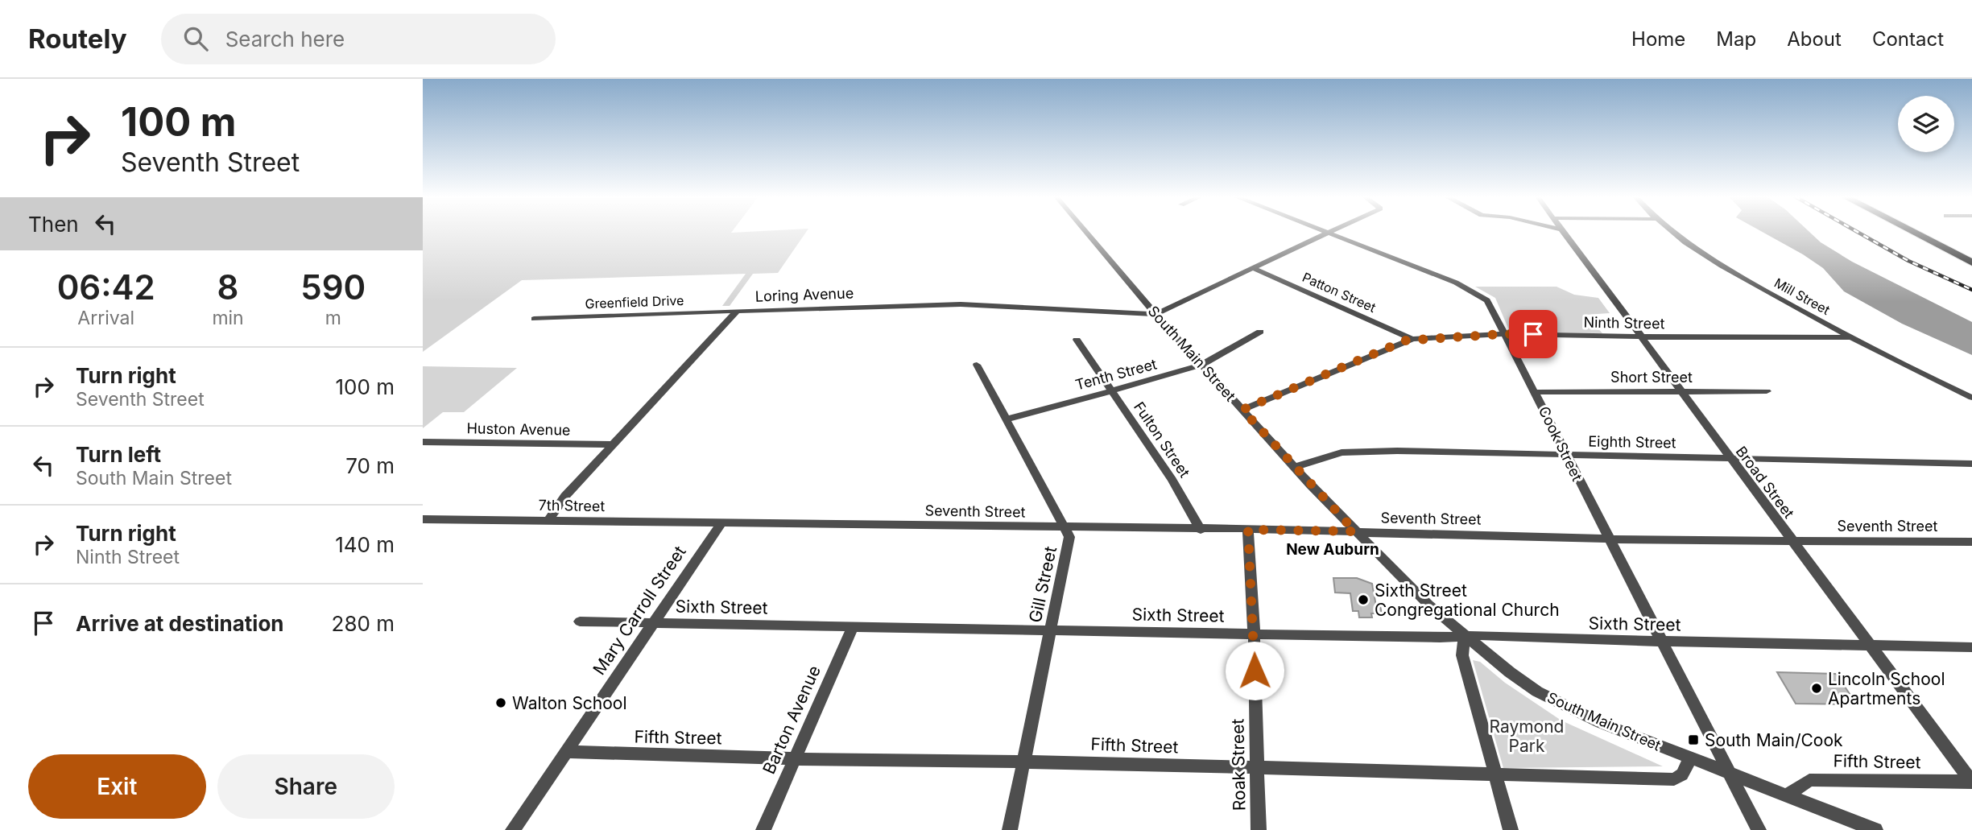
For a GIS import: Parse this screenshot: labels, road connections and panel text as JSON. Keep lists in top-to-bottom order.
{
  "streets": {
    "street": [
      "Patton Street",
      "Loring Avenue",
      "Mill Street",
      "Greenfield Drive",
      "Ninth Street",
      "South Main Street",
      "Tenth Street",
      "Short Street",
      "Huston Avenue",
      "Fulton Street",
      "Eighth Street",
      "Cook Street",
      "Broad Street",
      "7th Street",
      "Seventh Street",
      "Gill Street",
      "Sixth Street",
      "Mary Carroll Street",
      "Barton Avenue",
      "Fifth Street",
      "Roak Street"
    ]
  },
  "crossings": [
    ["Patton Street", "Ninth Street"],
    ["Loring Avenue", "Greenfield Drive"],
    ["Loring Avenue", "South Main Street"],
    ["Loring Avenue", "Huston Avenue"],
    ["Loring Avenue", "7th Street"],
    ["Mill Street", "Ninth Street"],
    ["Ninth Street", "South Main Street"],
    ["Ninth Street", "Cook Street"],
    ["Ninth Street", "Broad Street"],
    ["South Main Street", "Tenth Street"],
    ["South Main Street", "Eighth Street"],
    ["South Main Street", "Cook Street"],
    ["South Main Street", "Seventh Street"],
    ["South Main Street", "Sixth Street"],
    ["South Main Street", "Fifth Street"],
    ["Tenth Street", "Fulton Street"],
    ["Tenth Street", "Gill Street"],
    ["Short Street", "Cook Street"],
    ["Short Street", "Broad Street"],
    ["Fulton Street", "Seventh Street"],
    ["Eighth Street", "Cook Street"],
    ["Eighth Street", "Broad Street"],
    ["Cook Street", "Seventh Street"],
    ["Cook Street", "Sixth Street"],
    ["Broad Street", "Seventh Street"],
    ["Broad Street", "Sixth Street"],
    ["Broad Street", "Fifth Street"],
    ["7th Street", "Seventh Street"],
    ["7th Street", "Mary Carroll Street"],
    ["Seventh Street", "Gill Street"],
    ["Seventh Street", "Mary Carroll Street"],
    ["Seventh Street", "Roak Street"],
    ["Gill Street", "Sixth Street"],
    ["Gill Street", "Fifth Street"],
    ["Sixth Street", "Mary Carroll Street"],
    ["Sixth Street", "Barton Avenue"],
    ["Sixth Street", "Roak Street"],
    ["Mary Carroll Street", "Fifth Street"],
    ["Barton Avenue", "Fifth Street"],
    ["Fifth Street", "Roak Street"]
  ],
  "districts": ["New Auburn"],
  "parks": ["Raymond Park"],
  "places": {
    "other": ["Sixth Street Congregational Church", "Lincoln School Apartments", "Walton School"],
    "transit": ["South Main/Cook"]
  },
  "page": {
    "header": "Routely",
    "search": "Search here",
    "nav": [
      "Home",
      "Map",
      "About",
      "Contact"
    ],
    "turn": ["100 m", "Seventh Street"],
    "then": "Then",
    "eta": [
      "06:42",
      "Arrival",
      "8",
      "min",
      "590",
      "m"
    ],
    "list": [
      {
        "name": "Turn right",
        "note": "Seventh Street",
        "value": "100 m"
      },
      {
        "name": "Turn left",
        "note": "South Main Street",
        "value": "70 m"
      },
      {
        "name": "Turn right",
        "note": "Ninth Street",
        "value": "140 m"
      },
      {
        "name": "Arrive at destination",
        "value": "280 m"
      }
    ],
    "buttons": ["Exit", "Share"]
  }
}
